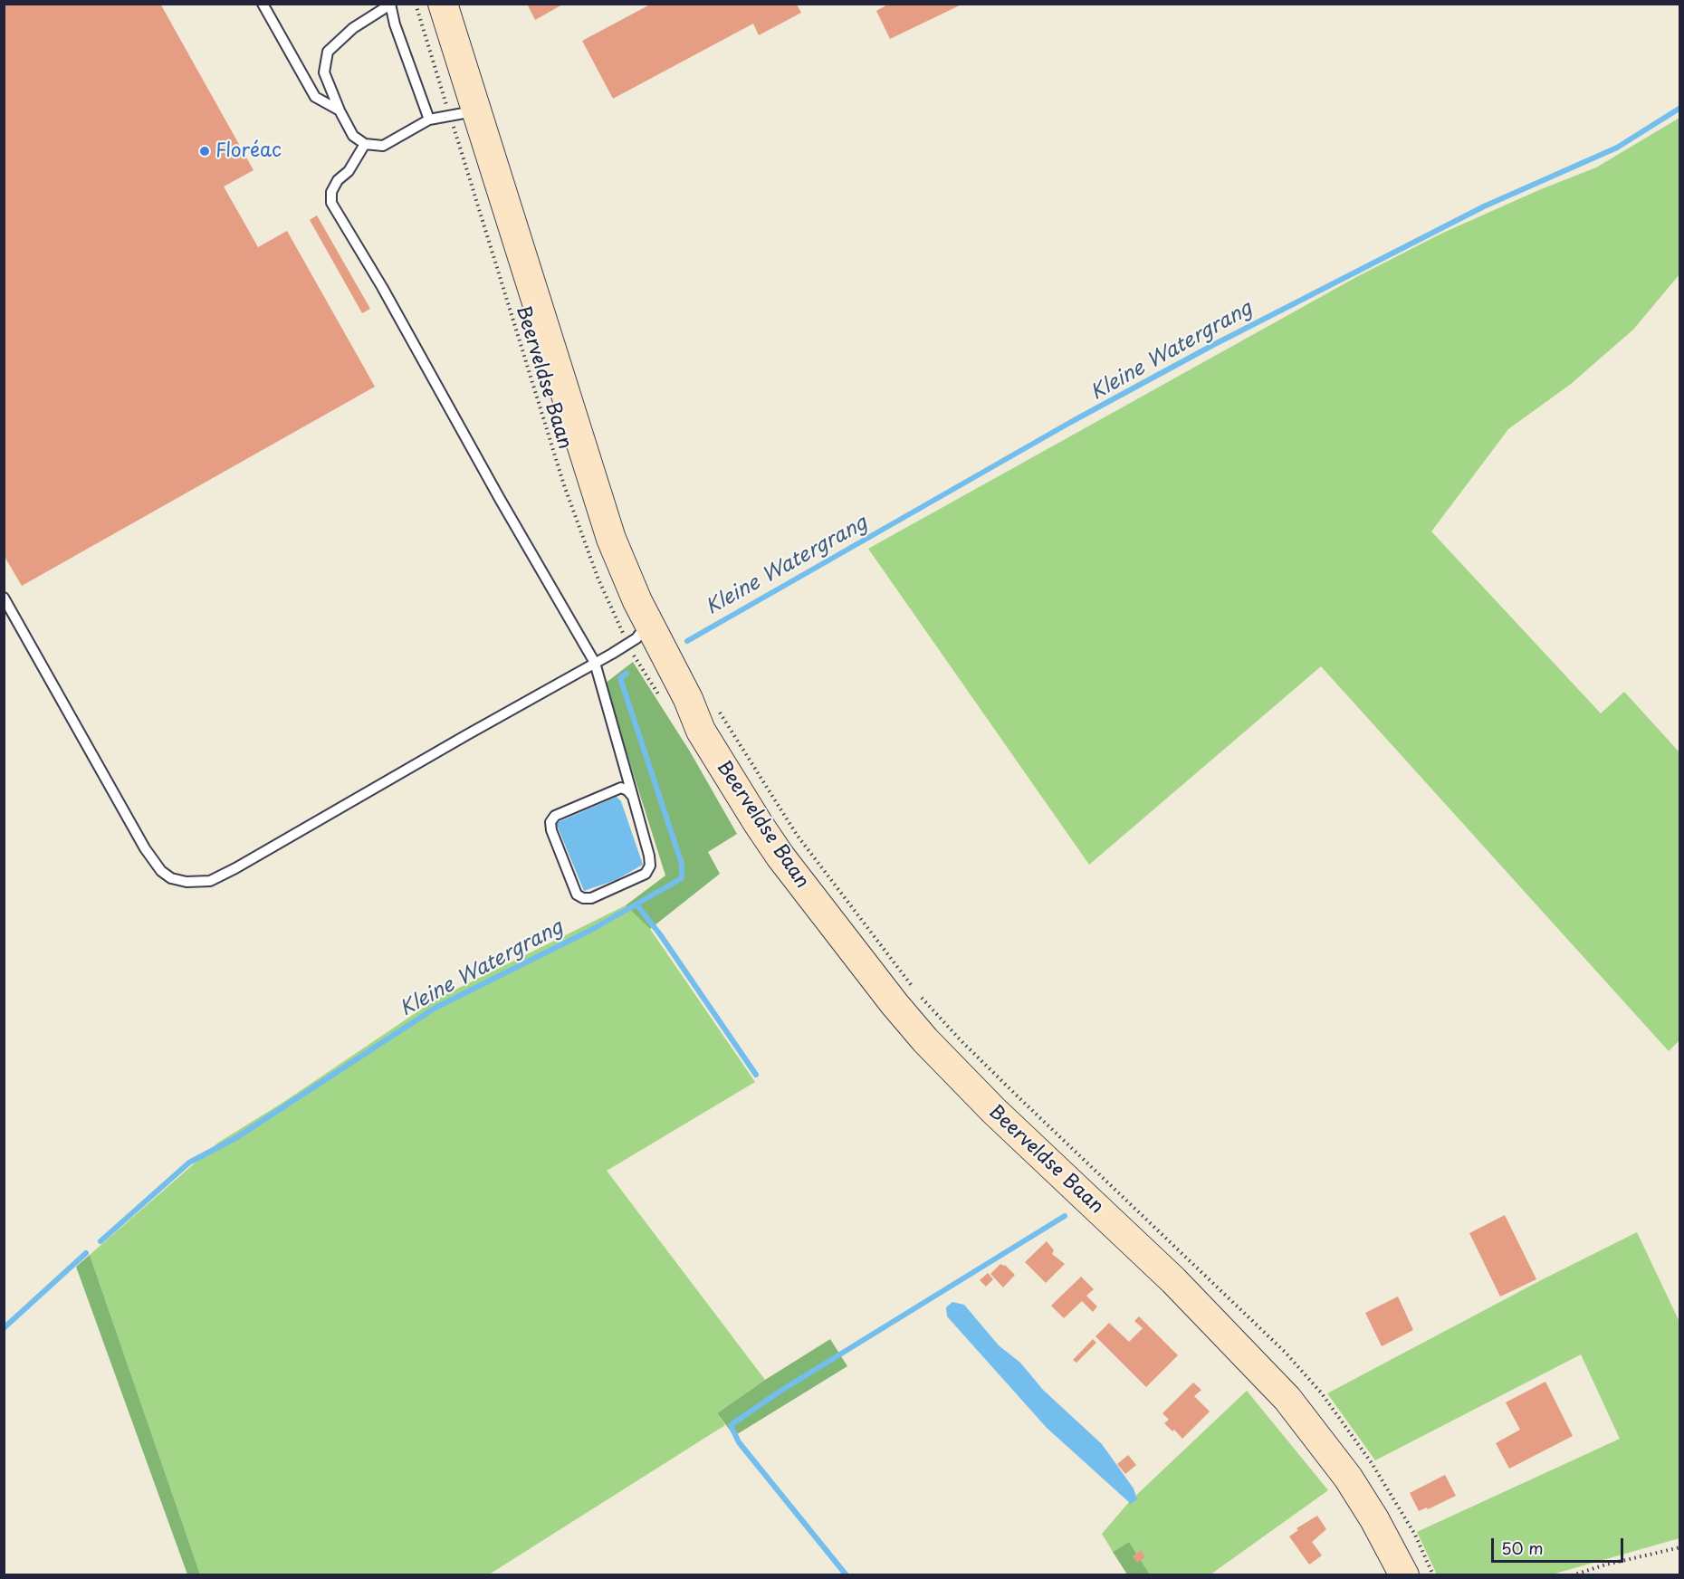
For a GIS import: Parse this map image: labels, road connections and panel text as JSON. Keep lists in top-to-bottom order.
{
  "streets": {
    "main road": ["Beerveldse Baan"]
  },
  "water": ["Kleine Watergrang"],
  "places": ["Floréac"],
  "scale_bar": "50 m"
}
